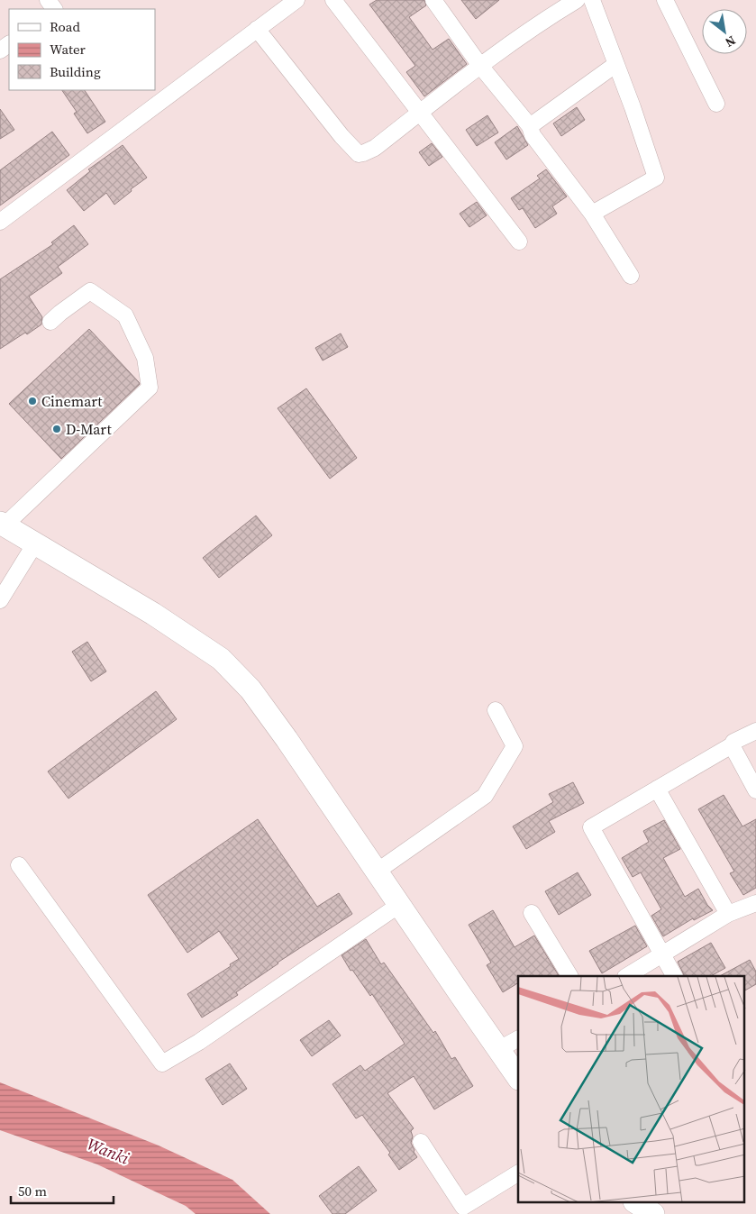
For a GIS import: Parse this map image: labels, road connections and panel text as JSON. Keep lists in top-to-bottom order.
{
  "water": ["Wanki"],
  "places": ["Cinemart", "D-Mart"],
  "legend": ["Road", "Water", "Building"],
  "scale_bar": "50 m",
  "north": "bottom right"
}
